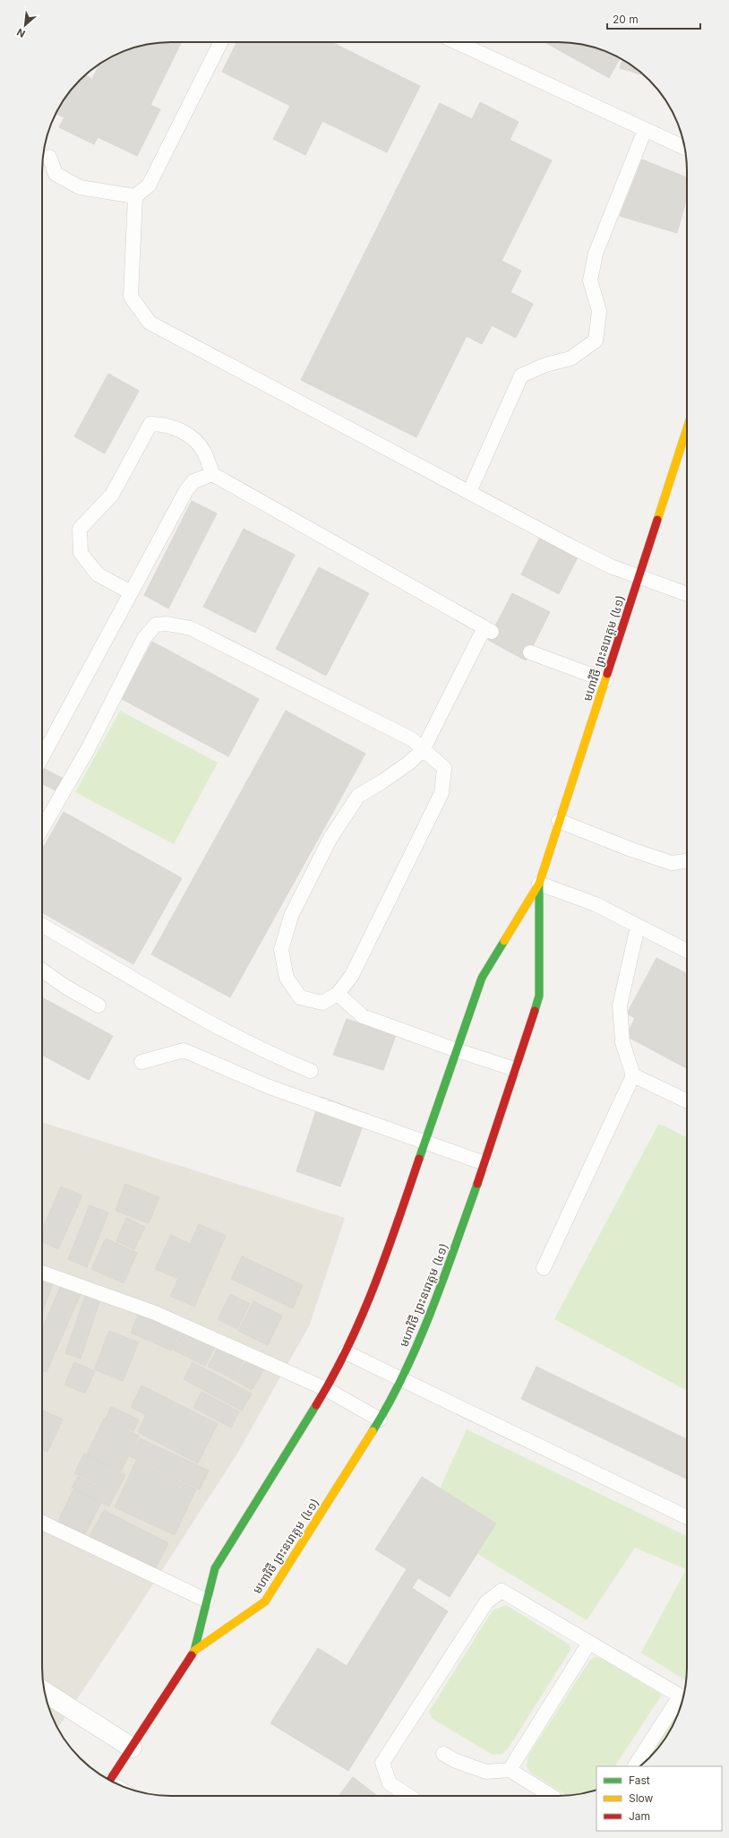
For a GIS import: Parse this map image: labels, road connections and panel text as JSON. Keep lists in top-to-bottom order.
{
  "streets": {
    "main road": ["មហាវិថី ព្រះនរោត្តម (៤១)"]
  },
  "legend": ["Fast", "Slow", "Jam"],
  "scale_bar": "20 m",
  "north": "bottom left"
}
